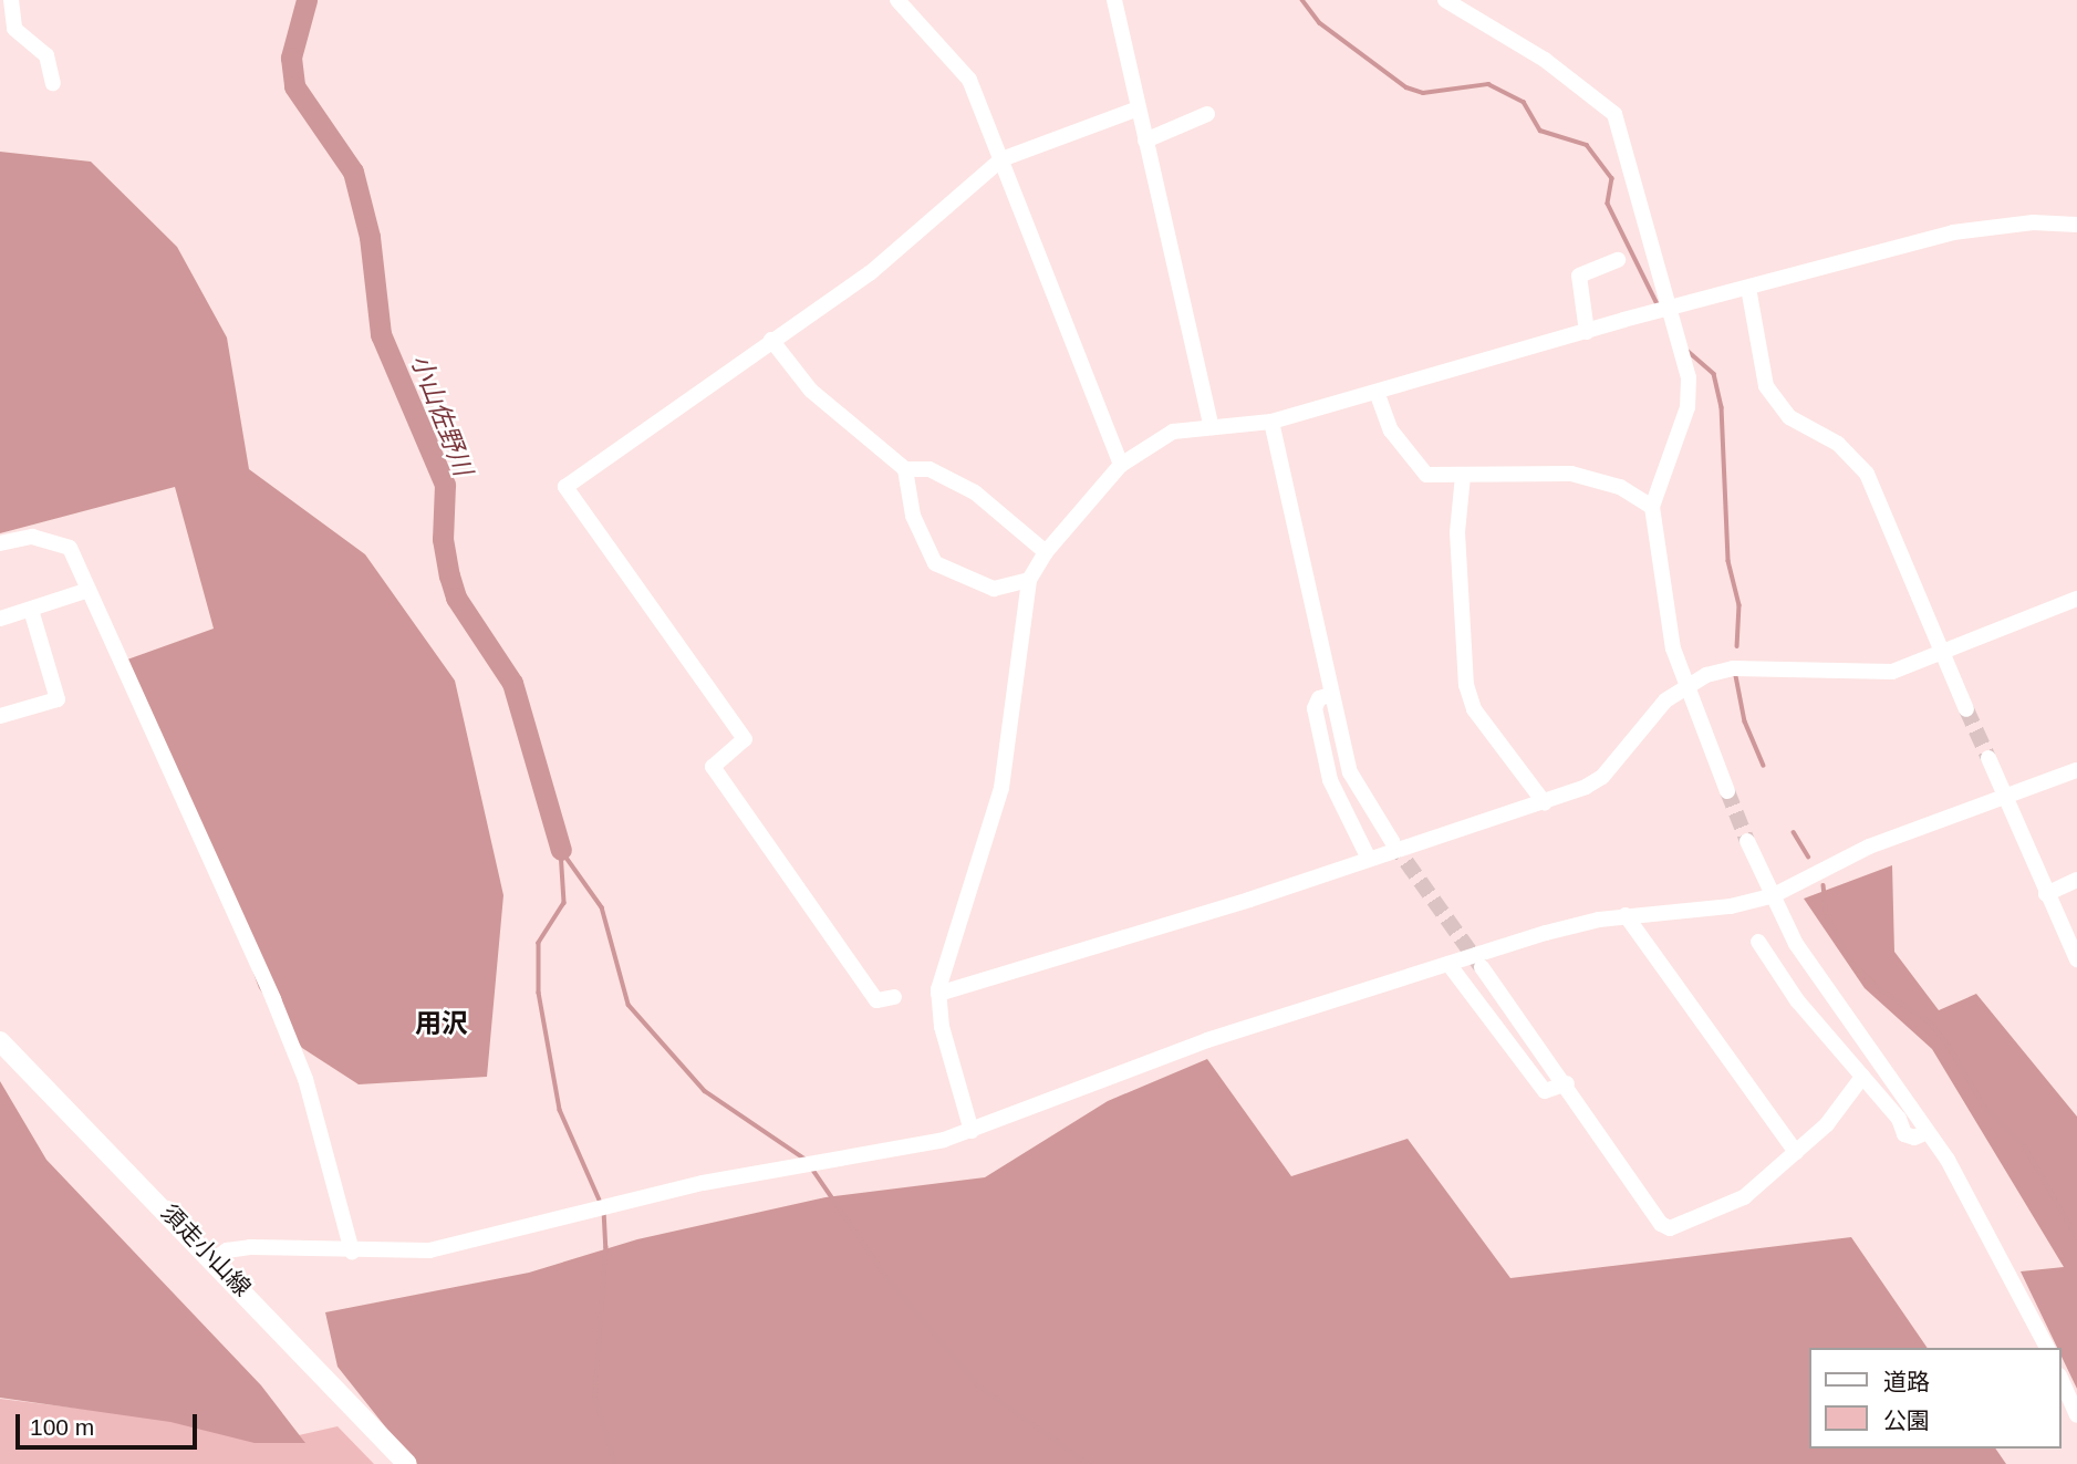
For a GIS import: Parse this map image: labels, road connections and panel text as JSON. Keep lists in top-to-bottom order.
{
  "streets": {
    "main road": ["須走小山線"]
  },
  "districts": ["用沢"],
  "water": ["小山佐野川"],
  "legend": ["道路", "公園"],
  "scale_bar": "100 m"
}
